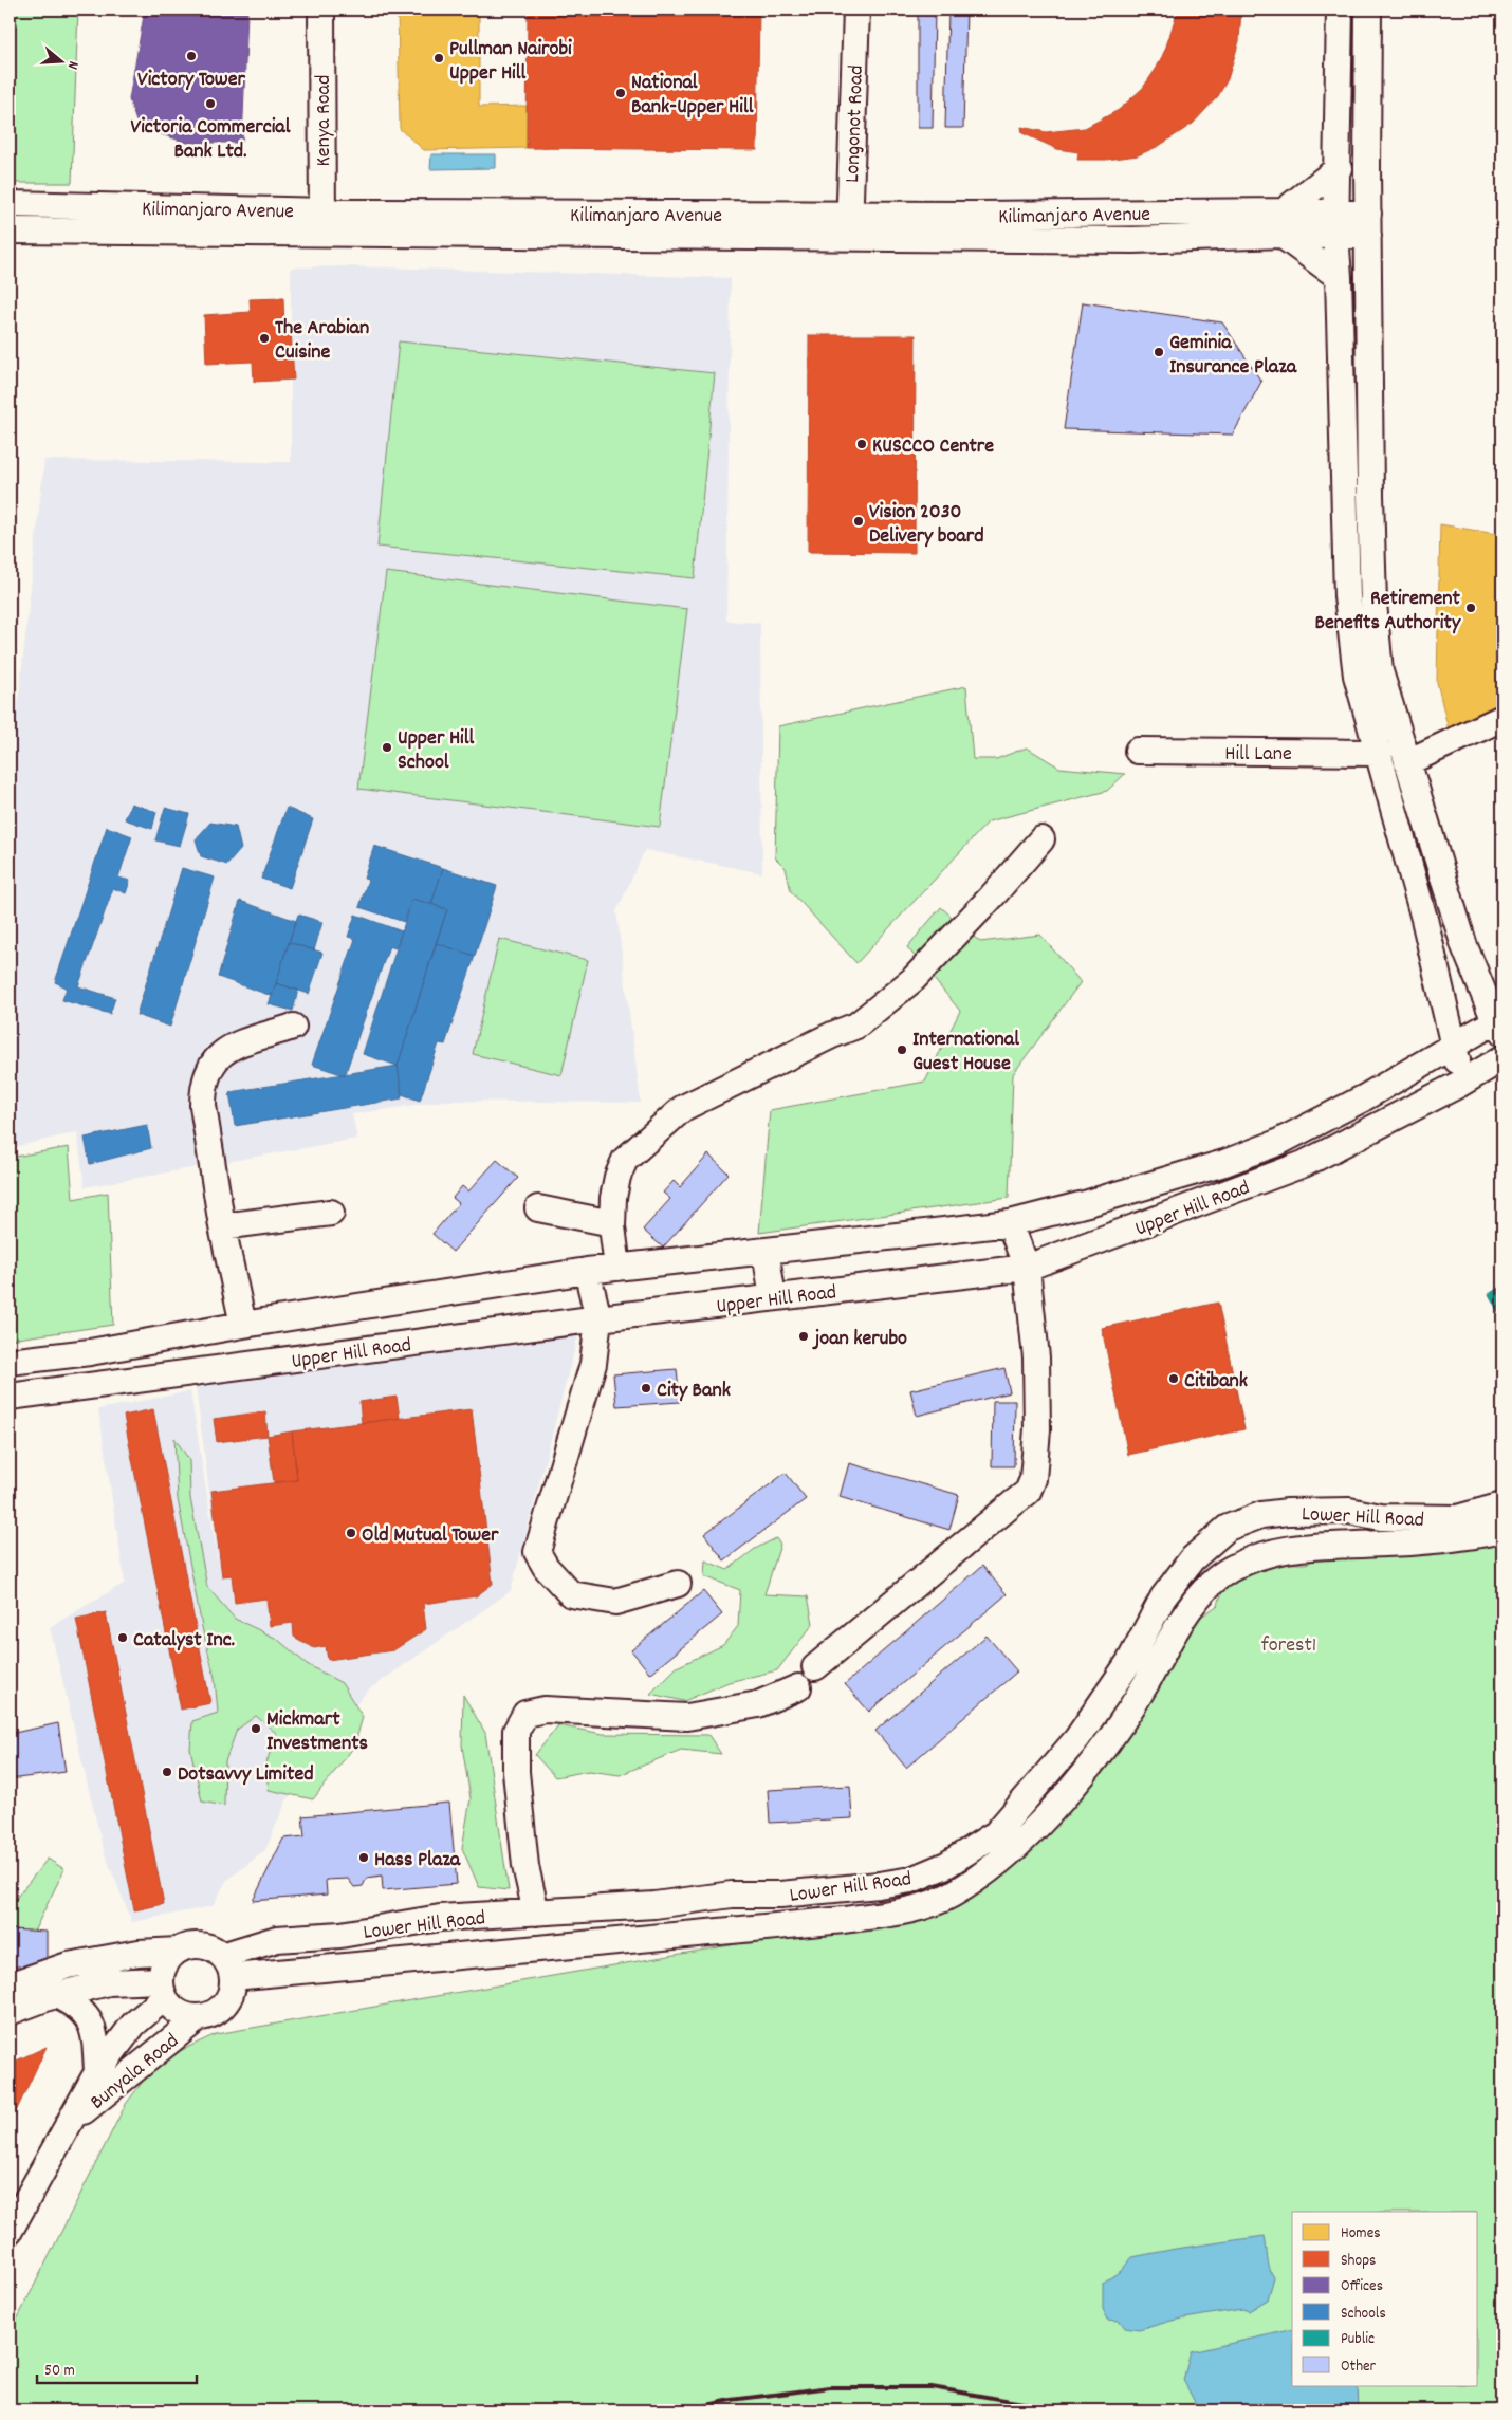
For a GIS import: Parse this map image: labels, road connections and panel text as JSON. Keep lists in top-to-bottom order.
{
  "streets": {
    "street": [
      "Kenya Road",
      "Longonot Road",
      "Kilimanjaro Avenue",
      "Hill Lane",
      "Upper Hill Road",
      "Lower Hill Road",
      "Bunyala Road"
    ]
  },
  "crossings": [
    ["Kenya Road", "Kilimanjaro Avenue"],
    ["Longonot Road", "Kilimanjaro Avenue"],
    ["Lower Hill Road", "Bunyala Road"]
  ],
  "parks": ["forest1"],
  "places": [
    "Victory Tower",
    "Pullman Nairobi Upper Hill",
    "National Bank-Upper Hill",
    "Victoria Commercial Bank Ltd.",
    "The Arabian Cuisine",
    "Geminia Insurance Plaza",
    "KUSCCO Centre",
    "Vision 2030 Delivery board",
    "Retirement Benefits Authority",
    "Upper Hill School",
    "International Guest House",
    "joan kerubo",
    "Citibank",
    "City Bank",
    "Old Mutual Tower",
    "Catalyst Inc.",
    "Mickmart Investments",
    "Dotsavvy Limited",
    "Hass Plaza"
  ],
  "legend": [
    "Homes",
    "Shops",
    "Offices",
    "Schools",
    "Public",
    "Other"
  ],
  "scale_bar": "50 m",
  "north": "right"
}
